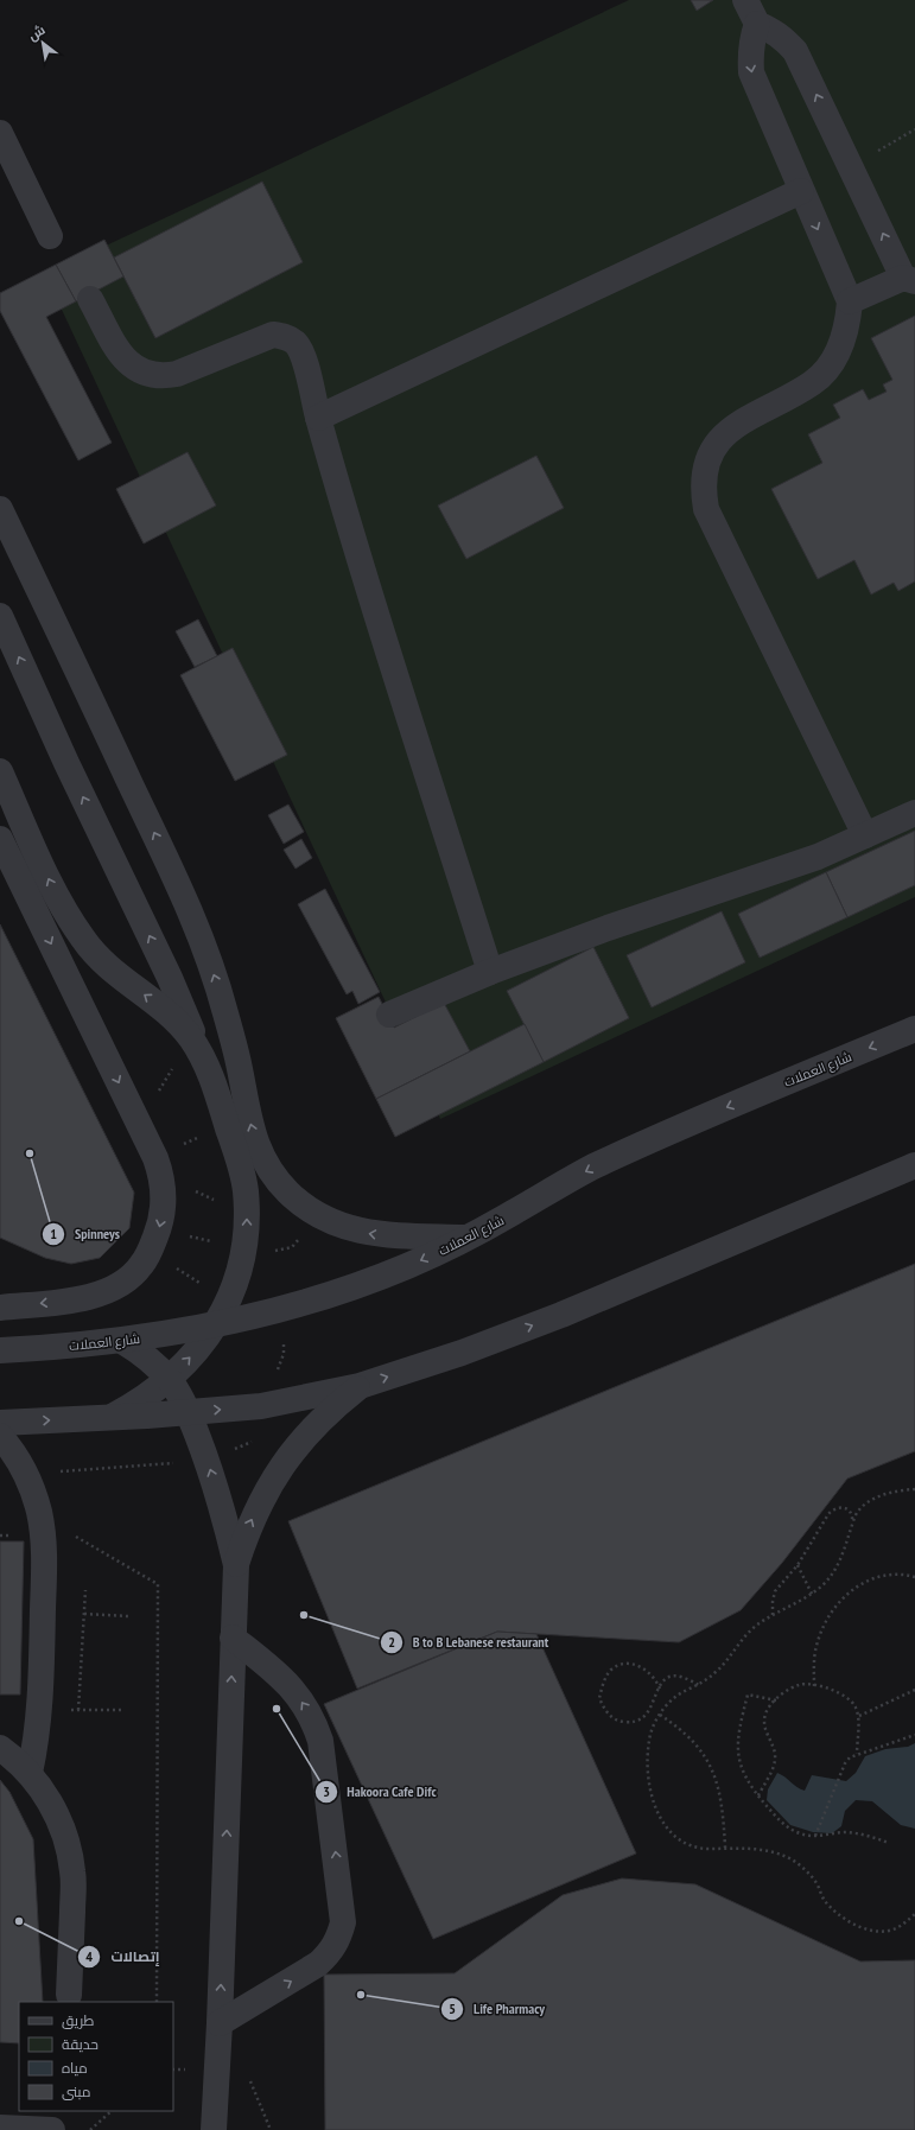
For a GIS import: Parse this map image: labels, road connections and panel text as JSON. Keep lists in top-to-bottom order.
{
  "streets": {
    "street": ["شارع العملات"]
  },
  "places": [
    "Spinneys",
    "B to B Lebanese restaurant",
    "Hakoora Cafe Difc",
    "إتصالات",
    "Life Pharmacy"
  ],
  "legend": [
    "طريق",
    "حديقة",
    "مياه",
    "مبنى"
  ],
  "north": "top left"
}
